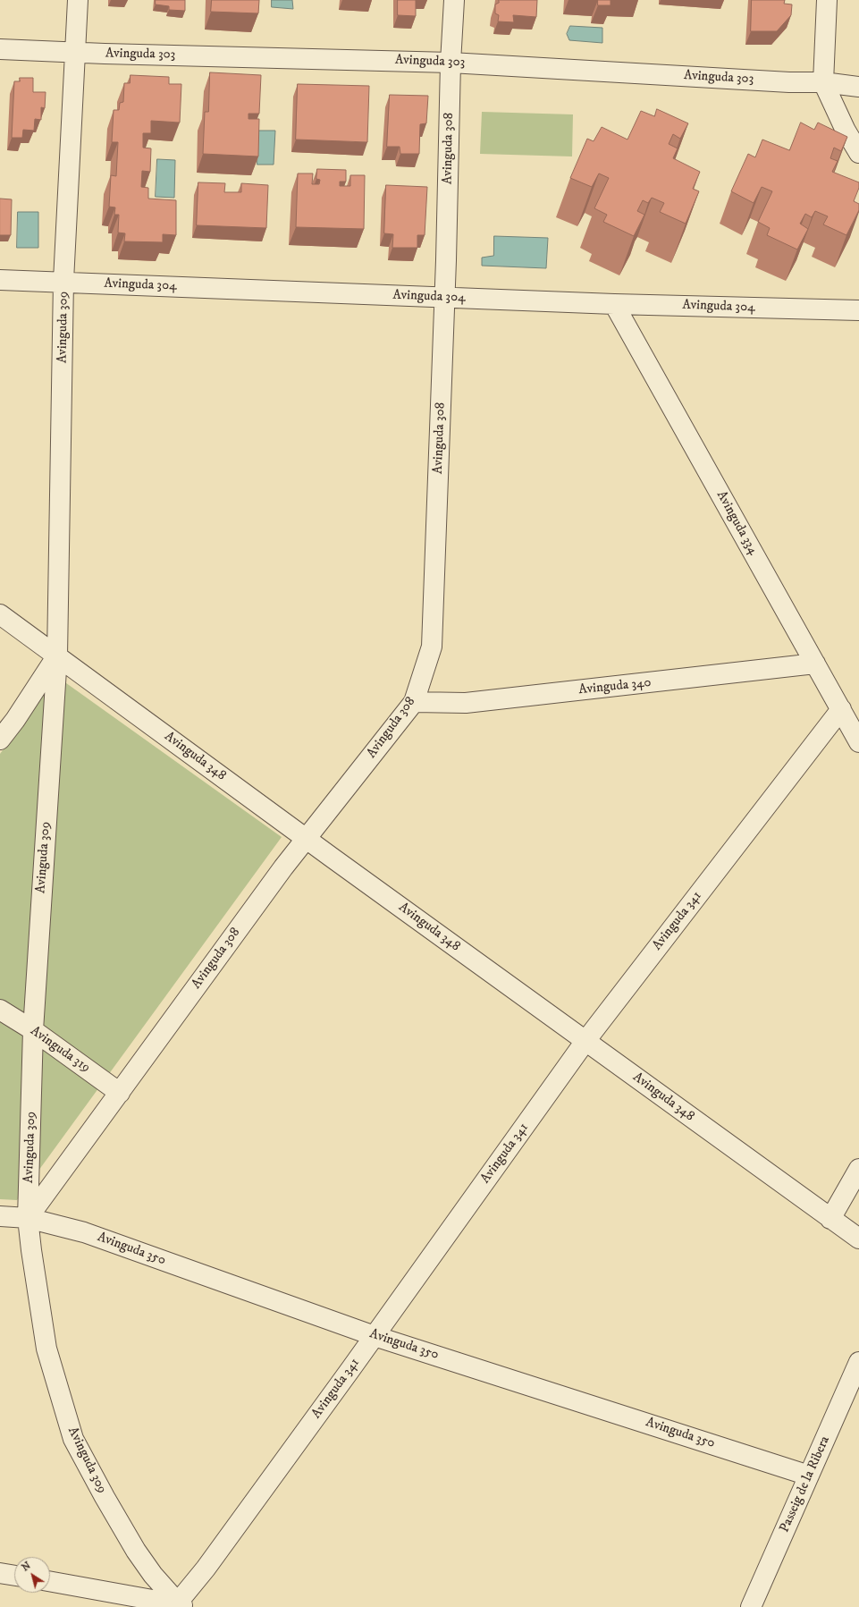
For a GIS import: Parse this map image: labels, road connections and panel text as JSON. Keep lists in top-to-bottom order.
{
  "streets": {
    "street": [
      "Avinguda 303",
      "Avinguda 308",
      "Avinguda 304",
      "Avinguda 309",
      "Avinguda 334",
      "Avinguda 340",
      "Avinguda 348",
      "Avinguda 341",
      "Avinguda 319",
      "Avinguda 350",
      "Passeig de la Ribera"
    ]
  },
  "crossings": [
    ["Avinguda 303", "Avinguda 308"],
    ["Avinguda 303", "Avinguda 309"],
    ["Avinguda 308", "Avinguda 304"],
    ["Avinguda 308", "Avinguda 309"],
    ["Avinguda 308", "Avinguda 340"],
    ["Avinguda 308", "Avinguda 348"],
    ["Avinguda 308", "Avinguda 319"],
    ["Avinguda 308", "Avinguda 350"],
    ["Avinguda 304", "Avinguda 309"],
    ["Avinguda 304", "Avinguda 334"],
    ["Avinguda 309", "Avinguda 348"],
    ["Avinguda 309", "Avinguda 341"],
    ["Avinguda 309", "Avinguda 319"],
    ["Avinguda 309", "Avinguda 350"],
    ["Avinguda 334", "Avinguda 340"],
    ["Avinguda 334", "Avinguda 341"],
    ["Avinguda 348", "Avinguda 341"],
    ["Avinguda 341", "Avinguda 350"],
    ["Avinguda 350", "Passeig de la Ribera"]
  ],
  "north": "top left"
}
